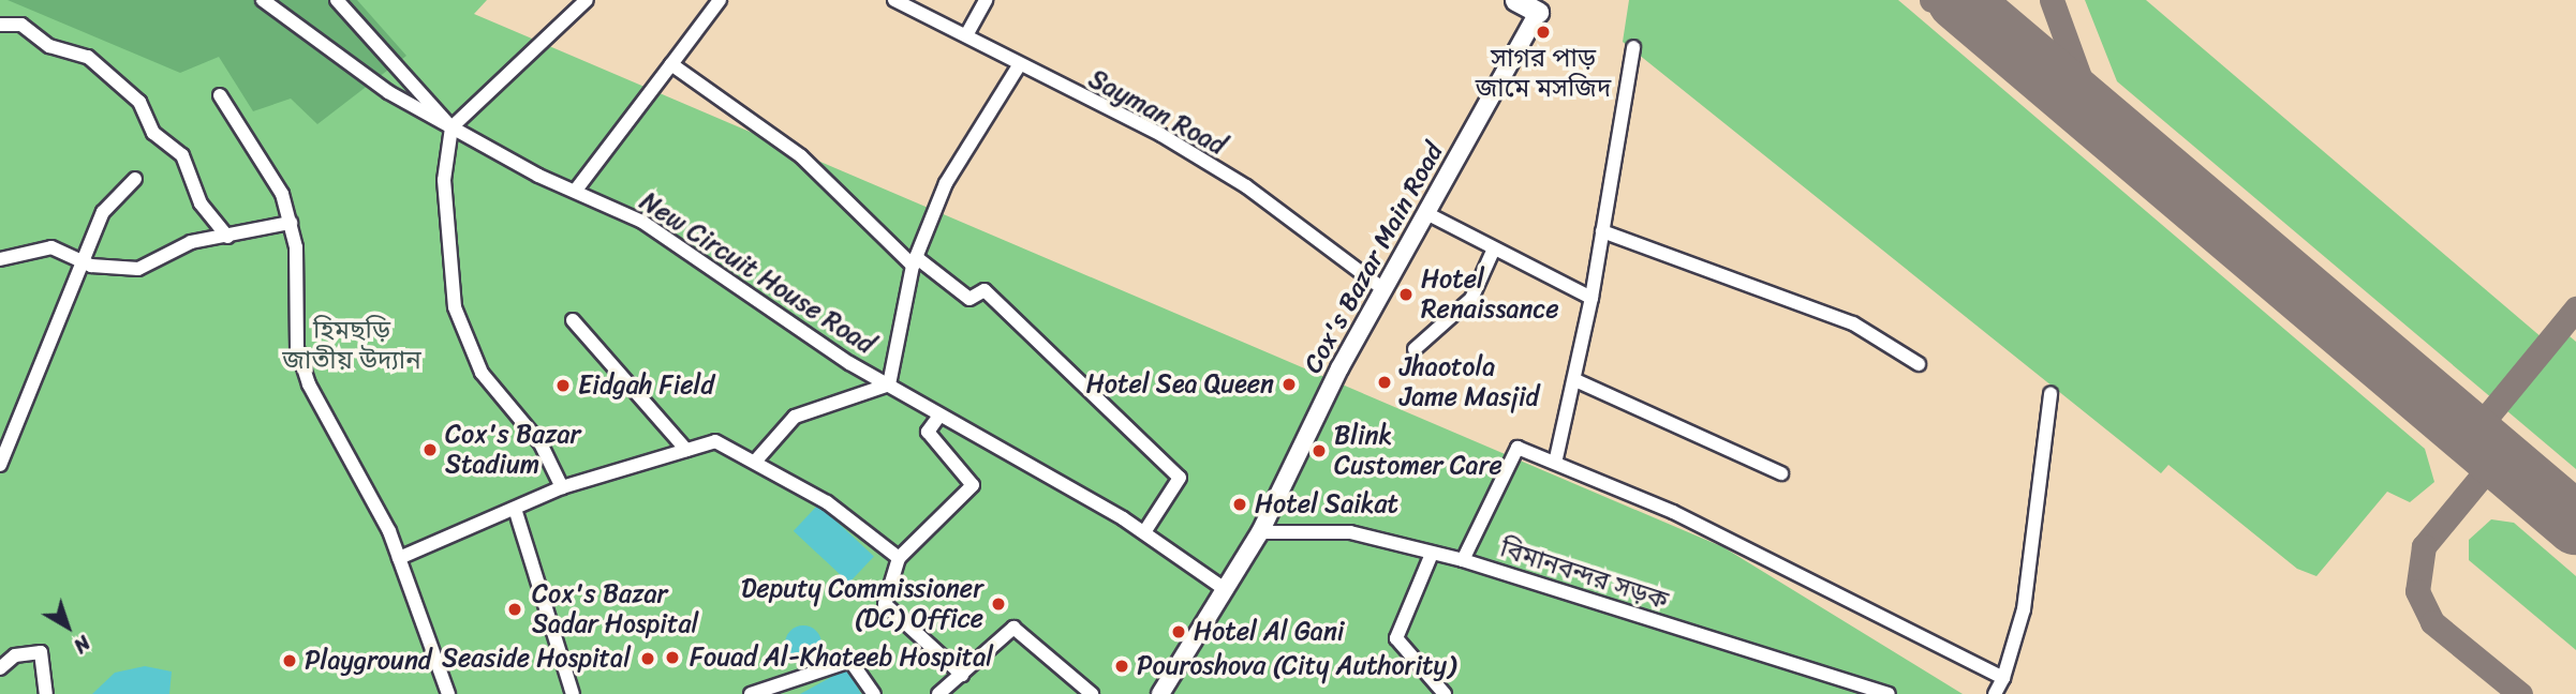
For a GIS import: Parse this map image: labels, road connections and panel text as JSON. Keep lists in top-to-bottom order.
{
  "streets": {
    "main road": ["Cox's Bazar Main Road"],
    "street": ["Sayman Road", "New Circuit House Road", "বিমানবন্দর সড়ক"]
  },
  "crossings": [
    ["Sayman Road", "Cox's Bazar Main Road"],
    ["Cox's Bazar Main Road", "New Circuit House Road"],
    ["Cox's Bazar Main Road", "বিমানবন্দর সড়ক"]
  ],
  "parks": ["হিমছড়ি জাতীয় উদ্যান"],
  "places": [
    "সাগর পাড় জামে মসজিদ",
    "Hotel Renaissance",
    "Jhaotola Jame Masjid",
    "Hotel Sea Queen",
    "Eidgah Field",
    "Cox's Bazar Stadium",
    "Blink Customer Care",
    "Hotel Saikat",
    "Deputy Commissioner (DC) Office",
    "Cox's Bazar Sadar Hospital",
    "Hotel Al Gani",
    "Fouad Al-Khateeb Hospital",
    "Seaside Hospital",
    "Playground",
    "Pouroshova (City Authority)"
  ],
  "north": "bottom right"
}
